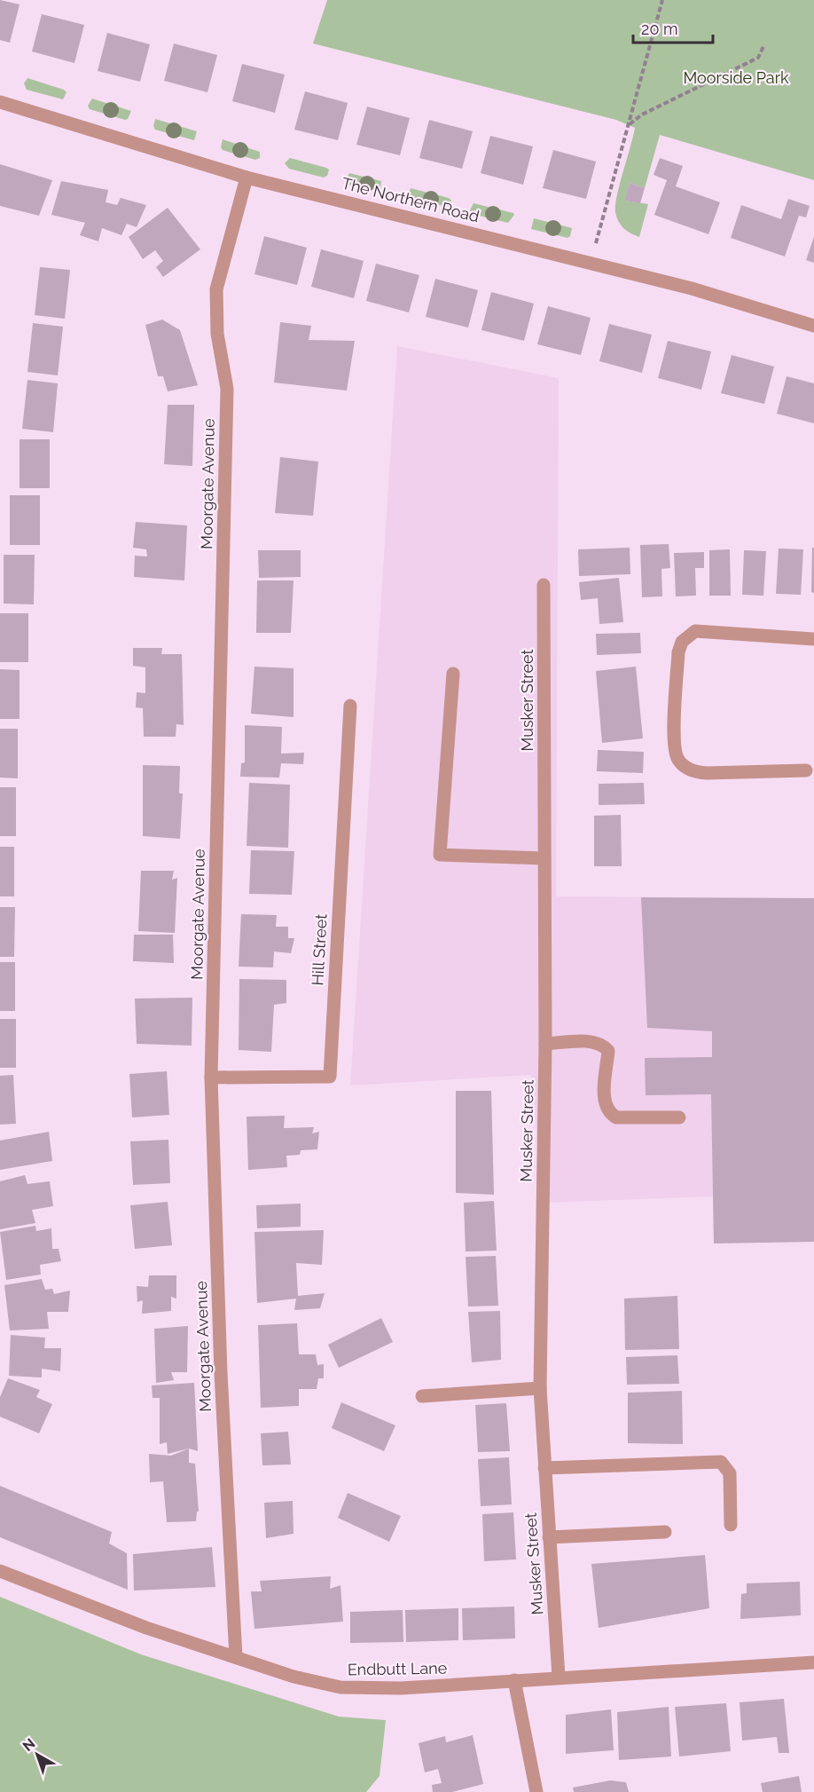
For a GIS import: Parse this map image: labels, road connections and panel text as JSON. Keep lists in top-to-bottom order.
{
  "streets": {
    "street": [
      "The Northern Road",
      "Moorgate Avenue",
      "Musker Street",
      "Hill Street",
      "Endbutt Lane"
    ]
  },
  "crossings": [
    ["The Northern Road", "Moorgate Avenue"],
    ["Moorgate Avenue", "Hill Street"],
    ["Moorgate Avenue", "Endbutt Lane"],
    ["Musker Street", "Endbutt Lane"]
  ],
  "parks": ["Moorside Park"],
  "scale_bar": "20 m",
  "north": "top left"
}
